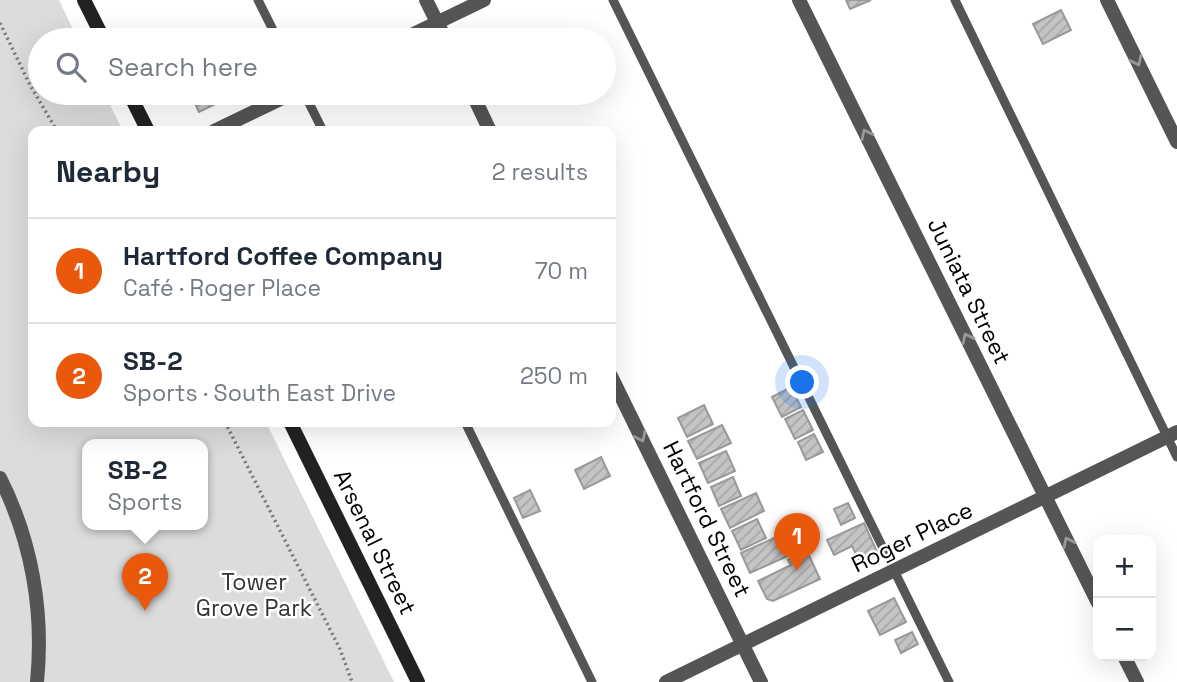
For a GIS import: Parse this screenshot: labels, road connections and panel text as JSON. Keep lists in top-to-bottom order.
{
  "streets": {
    "main road": ["Arsenal Street"],
    "street": ["Juniata Street", "Hartford Street", "Roger Place"]
  },
  "crossings": [
    ["Juniata Street", "Roger Place"],
    ["Hartford Street", "Roger Place"]
  ],
  "one_way": ["Juniata Street", "Hartford Street"],
  "parks": ["Tower Grove Park"],
  "page": {
    "search": "Search here",
    "heading": ["Nearby", "2 results"],
    "list": [
      {
        "mark": "1",
        "name": "Hartford Coffee Company",
        "note": "Café · Roger Place",
        "value": "70 m"
      },
      {
        "mark": "2",
        "name": "SB-2",
        "note": "Sports · South East Drive",
        "value": "250 m"
      }
    ],
    "popup": ["SB-2", "Sports"],
    "pins": ["1", "2"],
    "map_buttons": ["+", "−"]
  }
}
